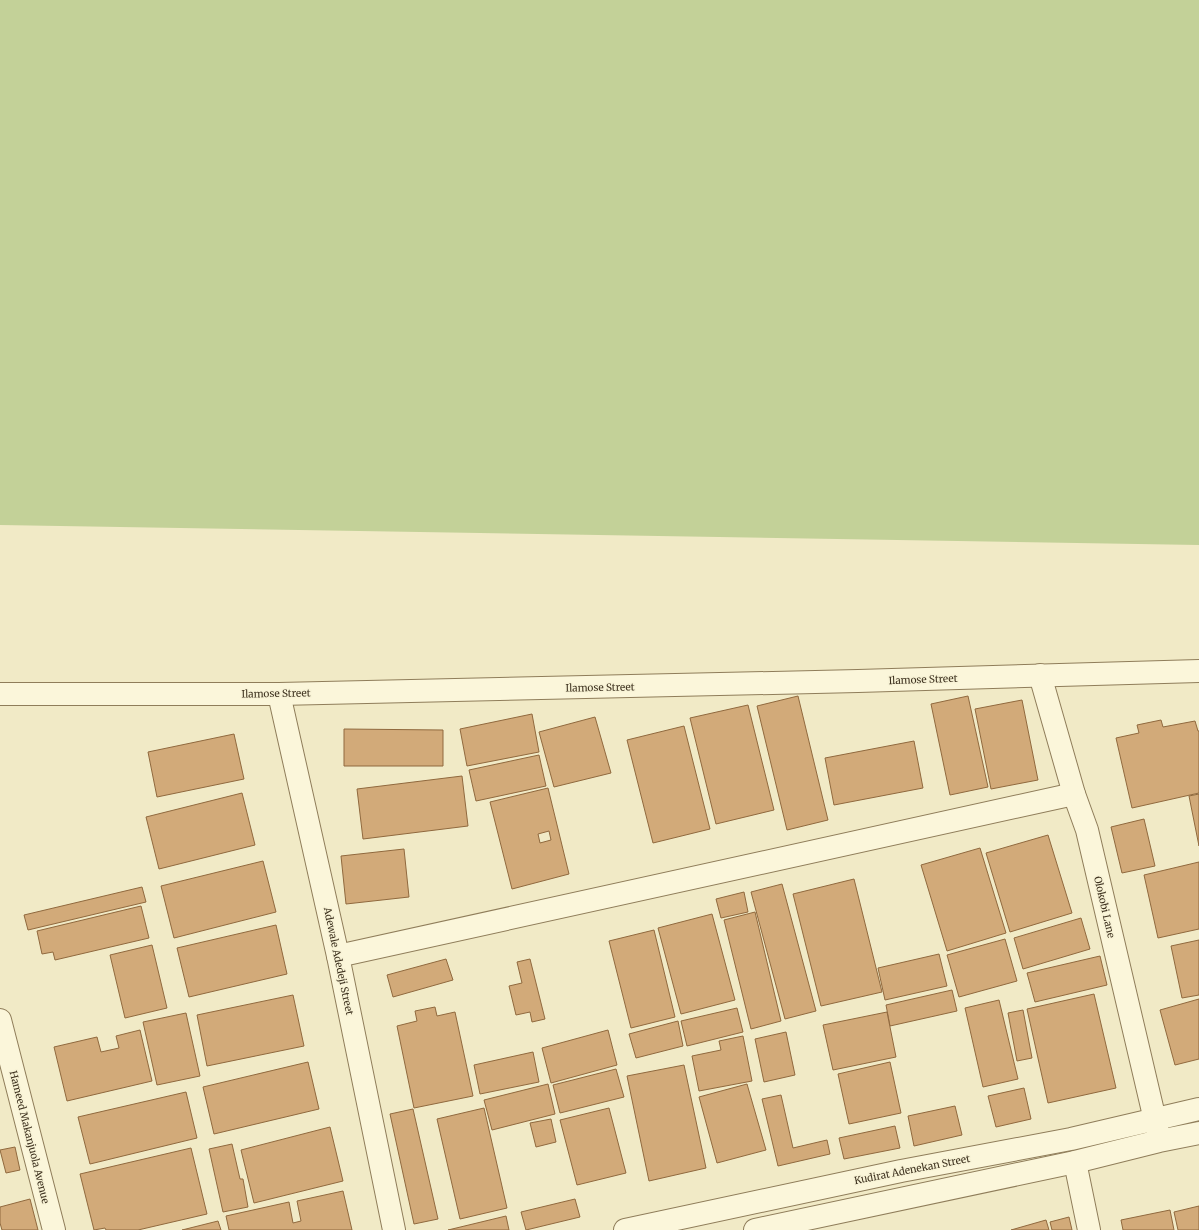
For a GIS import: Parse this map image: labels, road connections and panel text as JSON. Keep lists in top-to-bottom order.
{
  "streets": {
    "street": [
      "Ilamose Street",
      "Olokobi Lane",
      "Adewale Adedeji Street",
      "Hameed Makanjuola Avenue",
      "Kudirat Adenekan Street"
    ]
  },
  "crossings": [
    ["Ilamose Street", "Olokobi Lane"],
    ["Ilamose Street", "Adewale Adedeji Street"],
    ["Olokobi Lane", "Kudirat Adenekan Street"]
  ]
}
